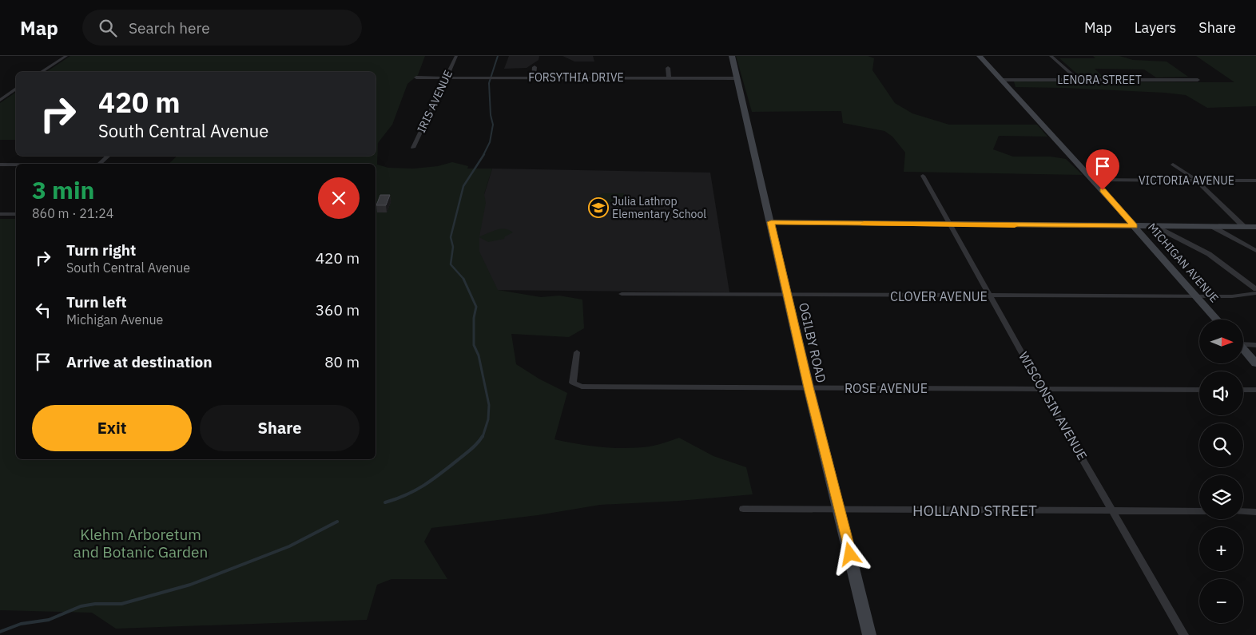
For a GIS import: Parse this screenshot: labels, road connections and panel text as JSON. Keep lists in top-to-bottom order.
{
  "streets": {
    "street": [
      "FORSYTHIA DRIVE",
      "LENORA STREET",
      "IRIS AVENUE",
      "VICTORIA AVENUE",
      "MICHIGAN AVENUE",
      "CLOVER AVENUE",
      "OGILBY ROAD",
      "ROSE AVENUE",
      "WISCONSIN AVENUE",
      "HOLLAND STREET"
    ]
  },
  "crossings": [
    ["FORSYTHIA DRIVE", "IRIS AVENUE"],
    ["FORSYTHIA DRIVE", "OGILBY ROAD"],
    ["LENORA STREET", "MICHIGAN AVENUE"],
    ["VICTORIA AVENUE", "MICHIGAN AVENUE"],
    ["MICHIGAN AVENUE", "CLOVER AVENUE"],
    ["CLOVER AVENUE", "OGILBY ROAD"],
    ["CLOVER AVENUE", "WISCONSIN AVENUE"],
    ["OGILBY ROAD", "ROSE AVENUE"],
    ["OGILBY ROAD", "HOLLAND STREET"],
    ["ROSE AVENUE", "WISCONSIN AVENUE"],
    ["WISCONSIN AVENUE", "HOLLAND STREET"]
  ],
  "parks": ["Klehm Arboretum and Botanic Garden"],
  "places": {
    "school or university": ["Julia Lathrop Elementary School"]
  },
  "north": "right",
  "page": {
    "header": "Map",
    "search": "Search here",
    "nav": ["Map", "Layers", "Share"],
    "turn": ["420 m", "South Central Avenue"],
    "heading": ["3 min", "860 m · 21:24"],
    "list": [
      {
        "name": "Turn right",
        "note": "South Central Avenue",
        "value": "420 m"
      },
      {
        "name": "Turn left",
        "note": "Michigan Avenue",
        "value": "360 m"
      },
      {
        "name": "Arrive at destination",
        "value": "80 m"
      }
    ],
    "map_buttons": ["+", "−"],
    "buttons": ["Exit", "Share"]
  }
}
